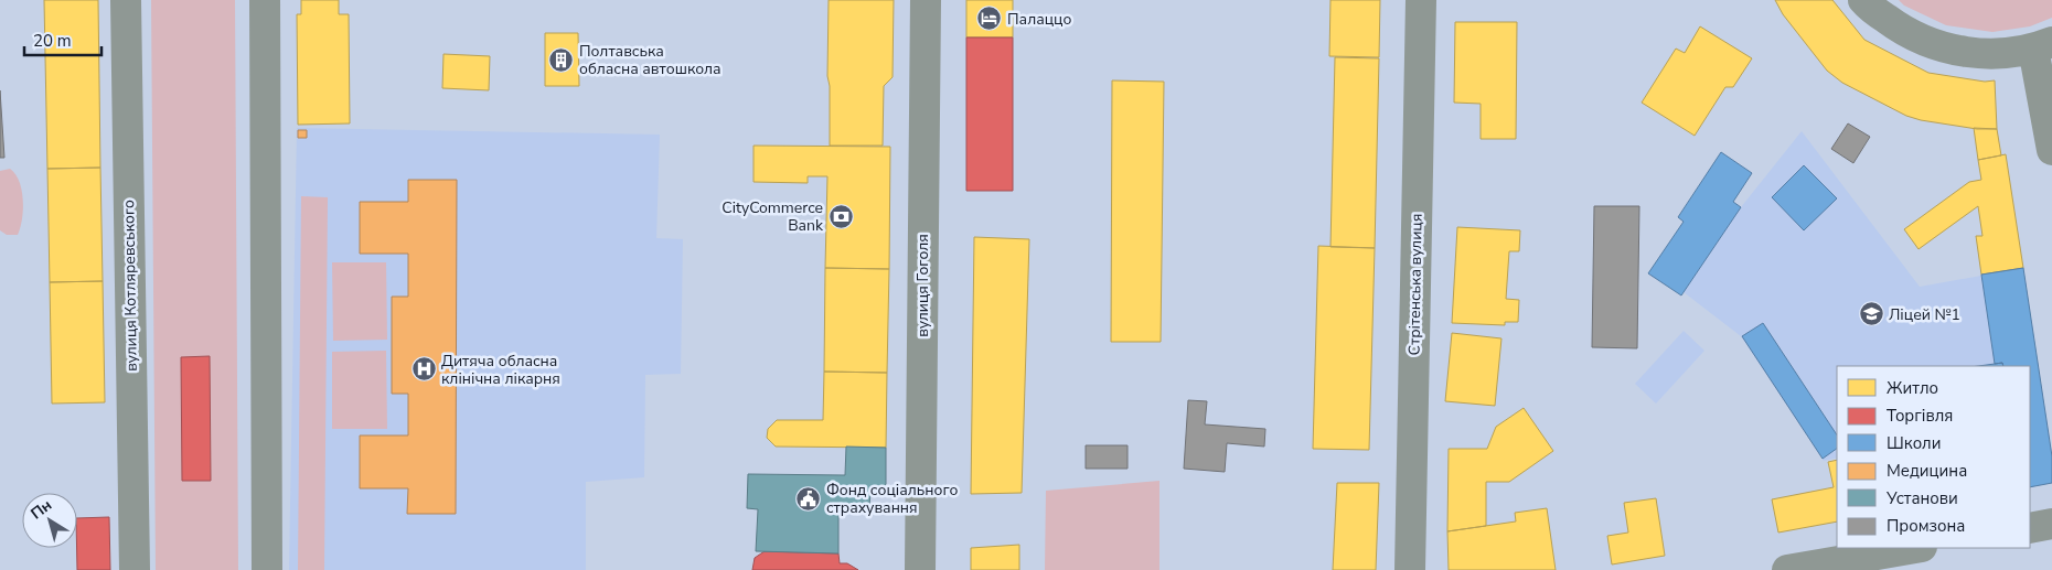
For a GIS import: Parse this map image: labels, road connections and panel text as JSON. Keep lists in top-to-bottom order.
{
  "streets": {
    "street": ["Стрітенська вулиця", "вулиця Котляревського", "вулиця Гоголя"]
  },
  "places": {
    "hotel": ["Палаццо"],
    "building": ["Полтавська обласна автошкола"],
    "bank": ["CityCommerce Bank"],
    "school or university": ["Ліцей №1"],
    "hospital": ["Дитяча обласна клінічна лікарня"],
    "public building": ["Фонд соціального страхування"]
  },
  "legend": [
    "Житло",
    "Торгівля",
    "Школи",
    "Медицина",
    "Установи",
    "Промзона"
  ],
  "scale_bar": "20 m",
  "north": "top left"
}
